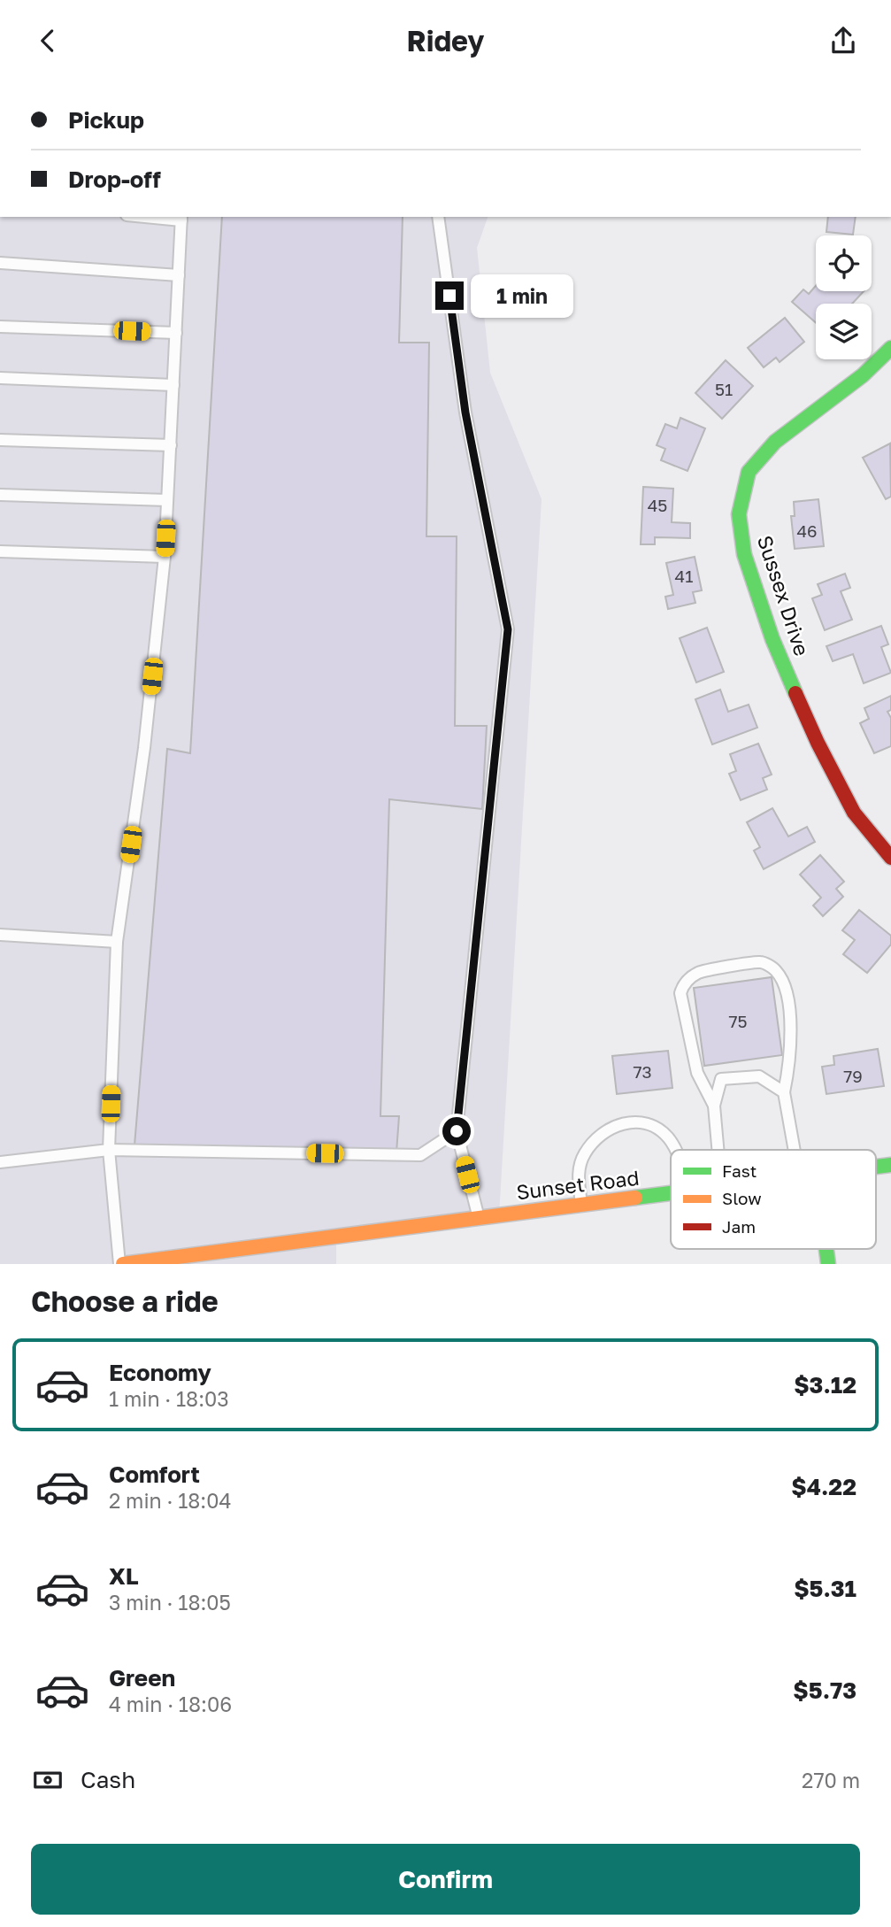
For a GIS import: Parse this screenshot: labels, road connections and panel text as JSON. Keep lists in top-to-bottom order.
{
  "streets": {
    "street": ["Sussex Drive", "Sunset Road"]
  },
  "house_numbers": [
    "51",
    "45",
    "46",
    "41",
    "75",
    "73",
    "79"
  ],
  "legend": ["Fast", "Slow", "Jam"],
  "page": {
    "header": "Ridey",
    "banner": ["Pickup", "Drop-off"],
    "bubble": "1 min",
    "heading": "Choose a ride",
    "list": [
      {
        "name": "Economy",
        "note": "1 min · 18:03",
        "value": "$3.12"
      },
      {
        "name": "Comfort",
        "note": "2 min · 18:04",
        "value": "$4.22"
      },
      {
        "name": "XL",
        "note": "3 min · 18:05",
        "value": "$5.31"
      },
      {
        "name": "Green",
        "note": "4 min · 18:06",
        "value": "$5.73"
      }
    ],
    "pay": ["Cash", "270 m"],
    "buttons": "Confirm"
  }
}
